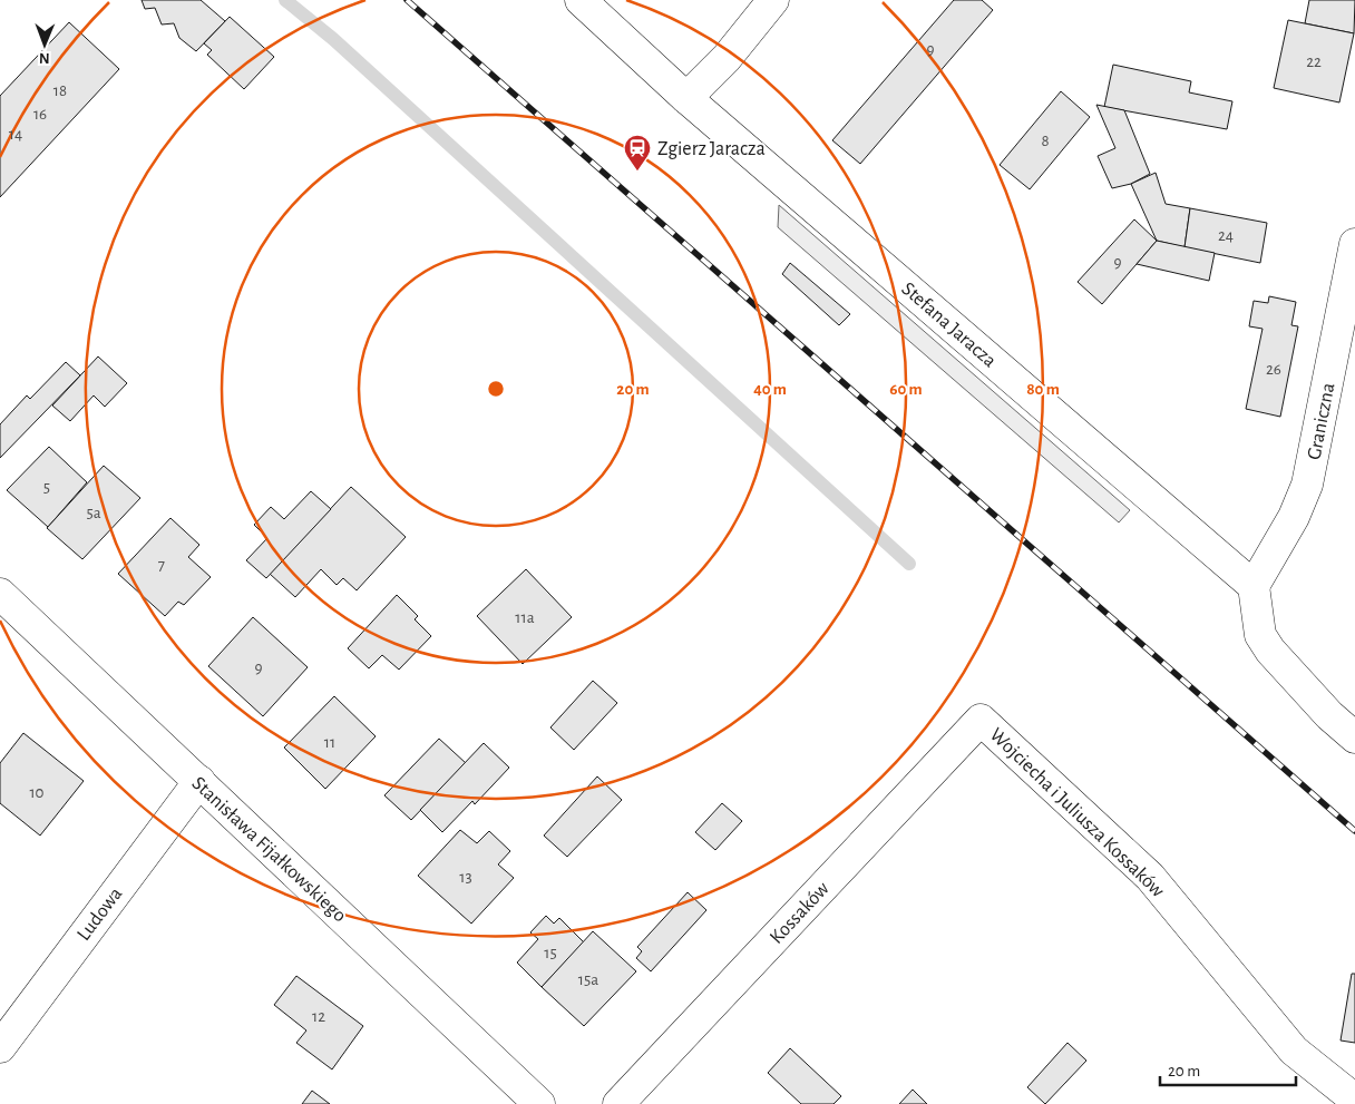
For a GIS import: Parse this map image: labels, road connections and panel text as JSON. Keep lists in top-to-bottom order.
{
  "streets": {
    "street": [
      "Stefana Jaracza",
      "Graniczna",
      "Wojciecha i Juliusza Kossaków",
      "Stanisława Fijałkowskiego",
      "Kossaków",
      "Ludowa"
    ]
  },
  "crossings": [
    ["Stefana Jaracza", "Graniczna"],
    ["Wojciecha i Juliusza Kossaków", "Kossaków"],
    ["Stanisława Fijałkowskiego", "Ludowa"]
  ],
  "places": {
    "station": ["Zgierz Jaracza"]
  },
  "house_numbers": [
    "9",
    "22",
    "18",
    "16",
    "14",
    "8",
    "24",
    "9",
    "26",
    "5",
    "5a",
    "7",
    "11a",
    "9",
    "11",
    "10",
    "13",
    "15",
    "15a",
    "12"
  ],
  "scale_bar": "20 m",
  "north": "bottom",
  "rings": [
    "20 m",
    "40 m",
    "60 m",
    "80 m"
  ]
}
